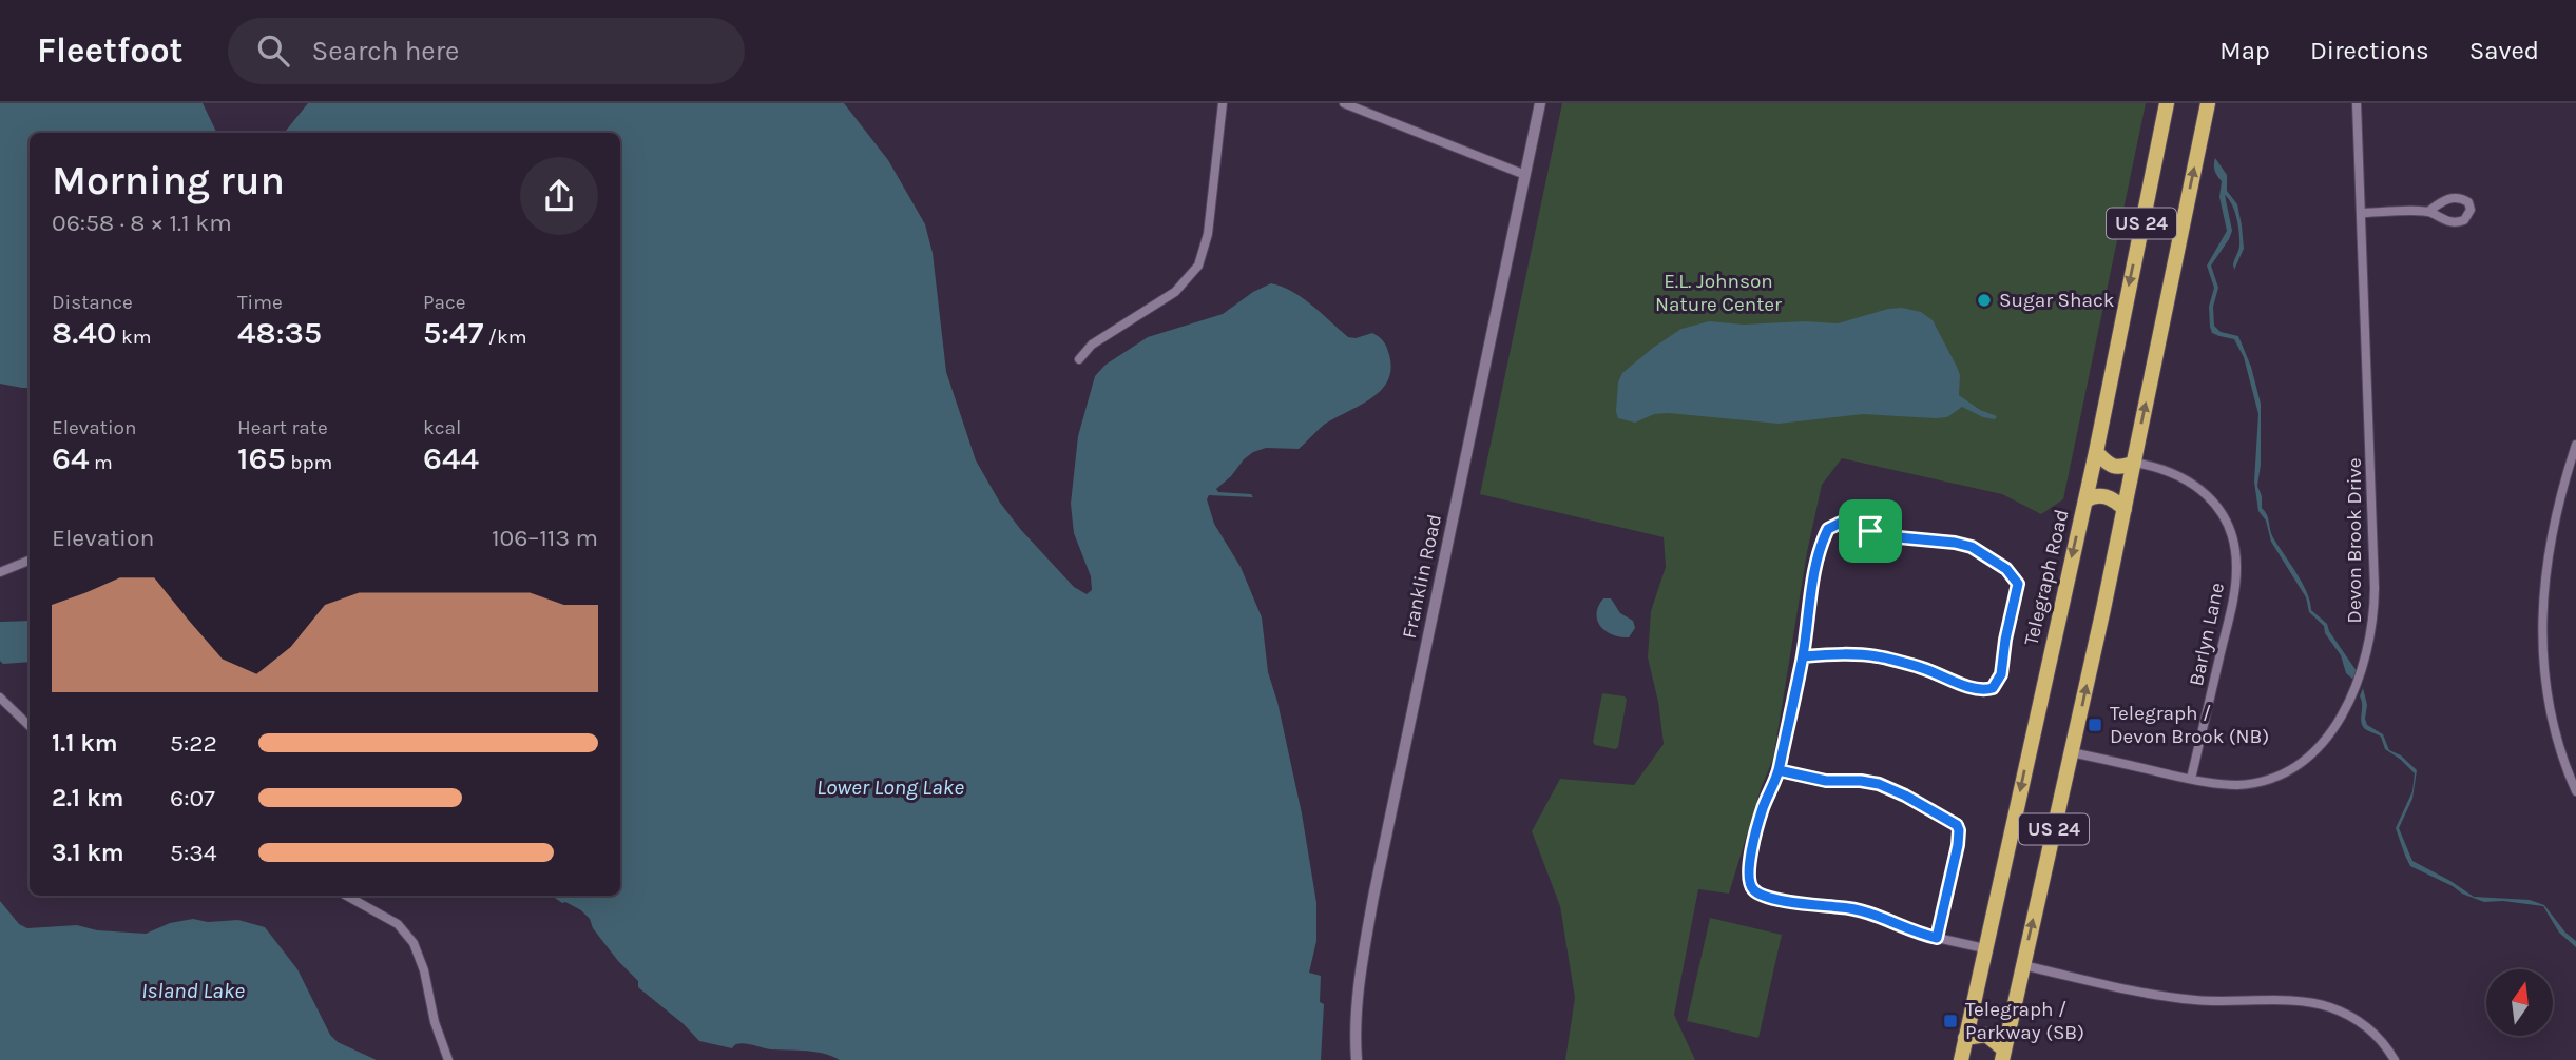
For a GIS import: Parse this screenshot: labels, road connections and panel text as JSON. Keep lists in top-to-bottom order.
{
  "streets": {
    "highway": ["US 24", "Telegraph Road"],
    "street": ["Devon Brook Drive", "Franklin Road", "Barlyn Lane"]
  },
  "crossings": [
    ["US 24", "Devon Brook Drive"],
    ["US 24", "Barlyn Lane"],
    ["Devon Brook Drive", "Barlyn Lane"]
  ],
  "water": ["Lower Long Lake", "Island Lake"],
  "parks": ["E.L. Johnson Nature Center"],
  "places": {
    "other": ["Sugar Shack"],
    "transit": ["Telegraph / Devon Brook (NB)", "Telegraph / Parkway (SB)"]
  },
  "north": "top",
  "page": {
    "header": "Fleetfoot",
    "search": "Search here",
    "nav": ["Map", "Directions", "Saved"],
    "heading": ["Morning run", "06:58 · 8 × 1.1 km"],
    "stats": [
      ["Distance", "8.40 km"],
      ["Time", "48:35"],
      ["Pace", "5:47 /km"],
      ["Elevation", "64 m"],
      ["Heart rate", "165 bpm"],
      ["kcal", "644"]
    ],
    "chart": ["Elevation", "106–113 m"],
    "list": [
      {
        "name": "1.1 km",
        "note": "5:22"
      },
      {
        "name": "2.1 km",
        "note": "6:07"
      },
      {
        "name": "3.1 km",
        "note": "5:34"
      }
    ]
  }
}
